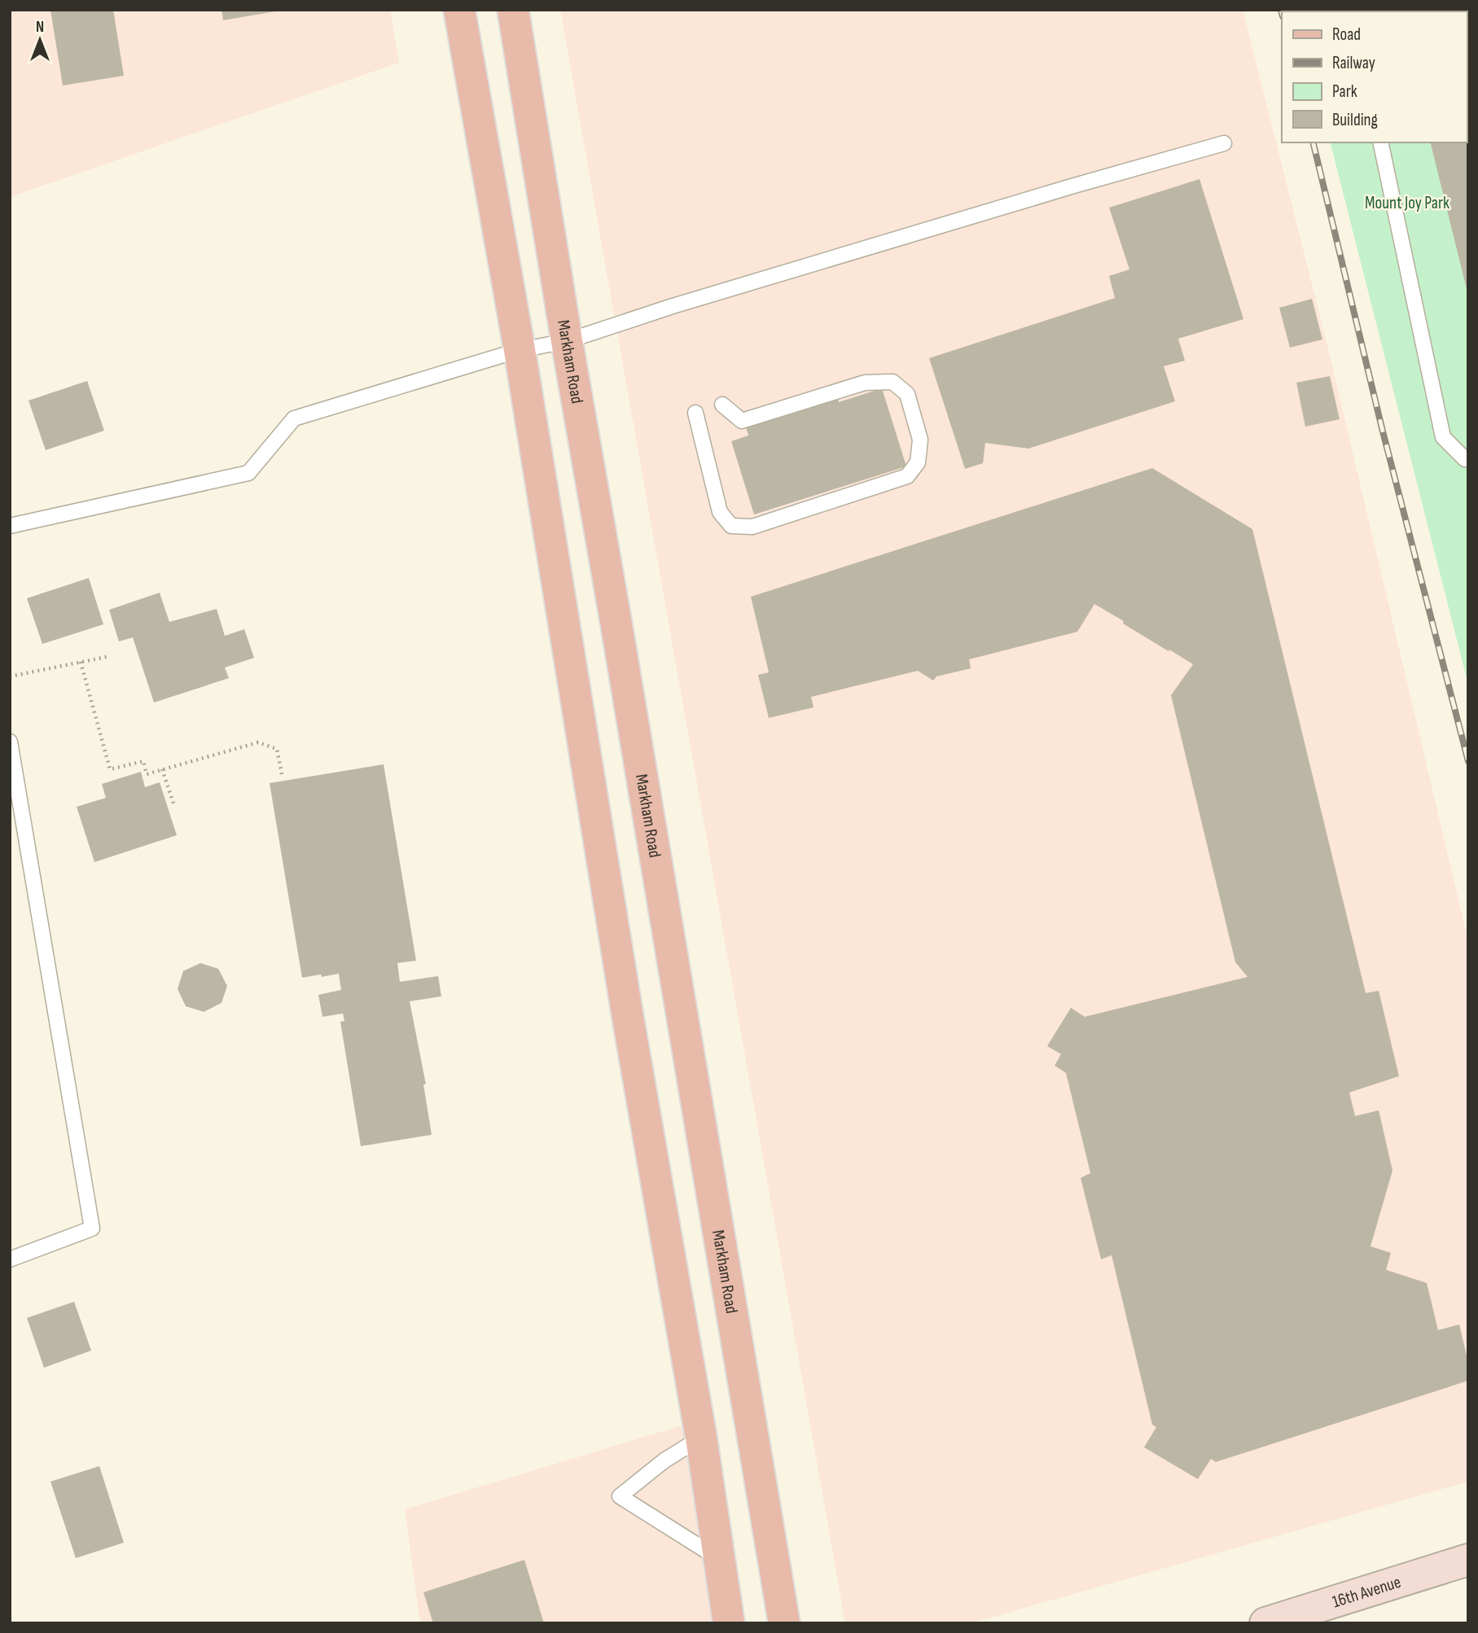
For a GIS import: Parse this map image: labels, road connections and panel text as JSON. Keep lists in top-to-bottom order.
{
  "streets": {
    "main road": ["Markham Road", "16th Avenue"]
  },
  "parks": ["Mount Joy Park"],
  "legend": [
    "Road",
    "Railway",
    "Park",
    "Building"
  ],
  "north": "top"
}
